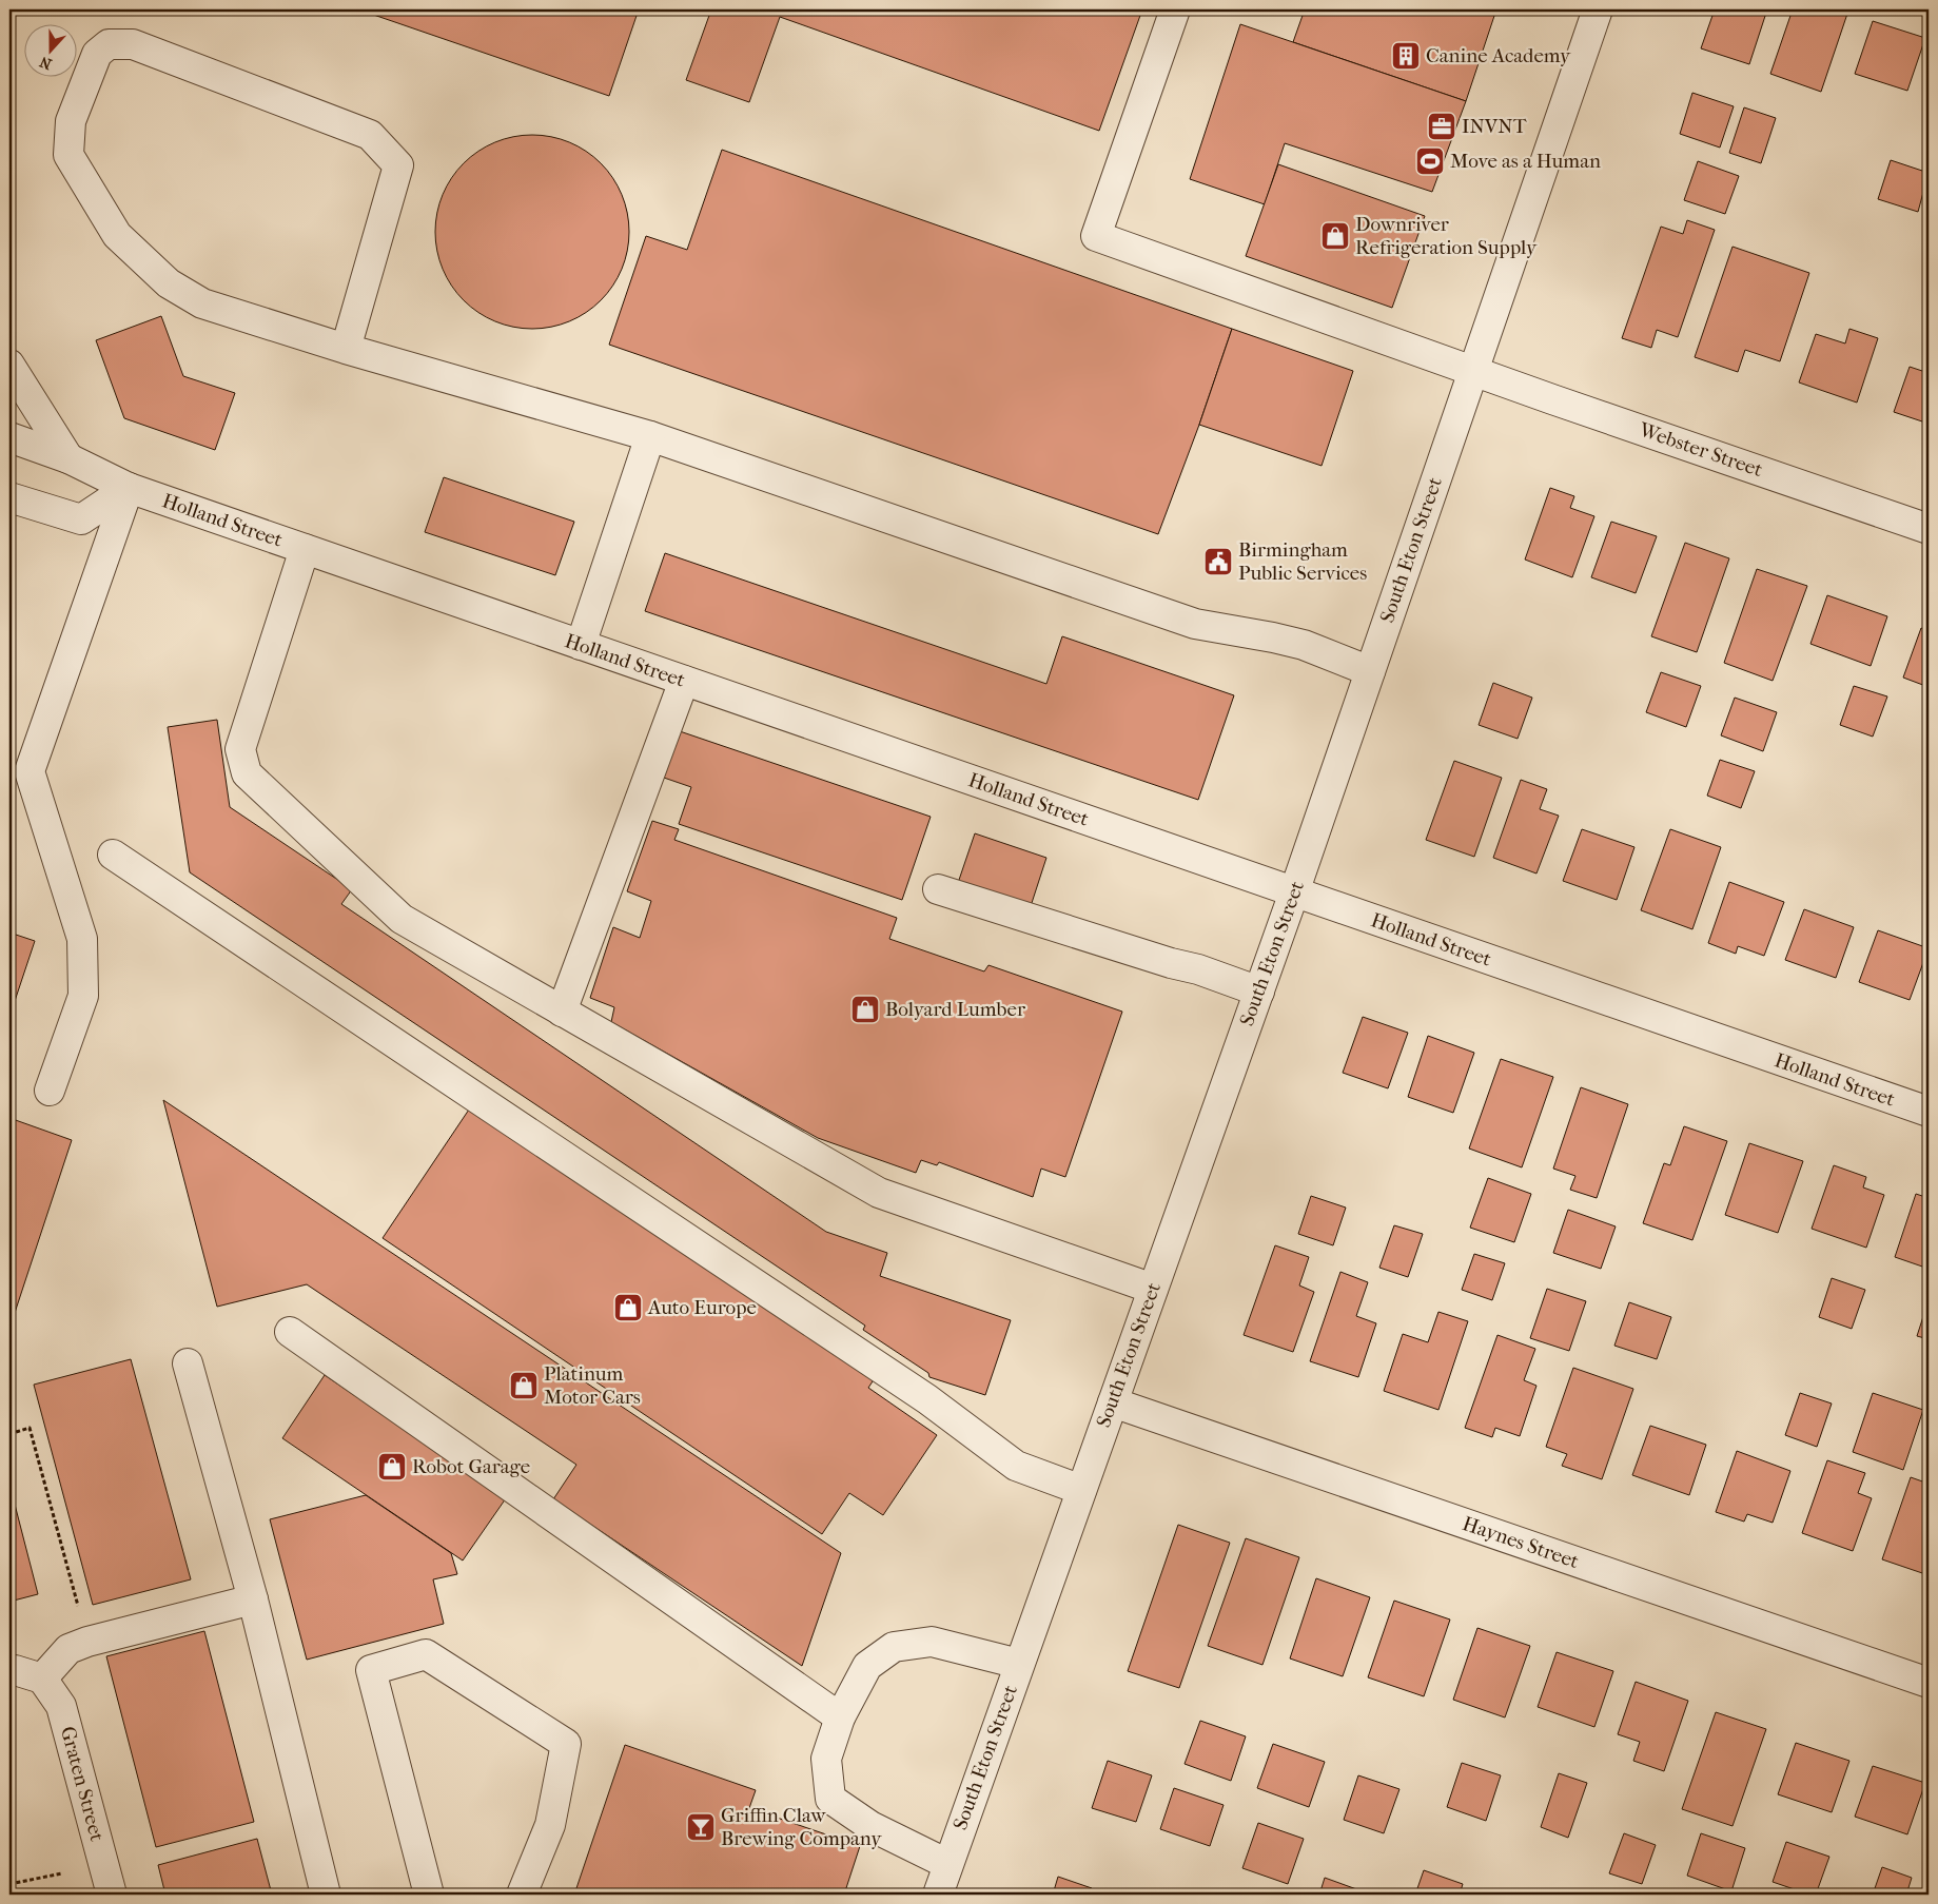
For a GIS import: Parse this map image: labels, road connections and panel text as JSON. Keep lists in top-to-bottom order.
{
  "streets": {
    "street": [
      "Webster Street",
      "Holland Street",
      "South Eton Street",
      "Haynes Street",
      "Graten Street"
    ]
  },
  "crossings": [
    ["Webster Street", "South Eton Street"],
    ["Holland Street", "South Eton Street"],
    ["South Eton Street", "Haynes Street"]
  ],
  "places": {
    "building": ["Canine Academy"],
    "office": ["INVNT"],
    "sports": ["Move as a Human"],
    "shop": [
      "Downriver Refrigeration Supply",
      "Bolyard Lumber",
      "Auto Europe",
      "Platinum Motor Cars",
      "Robot Garage"
    ],
    "public building": ["Birmingham Public Services"],
    "bar": ["Griffin Claw Brewing Company"]
  },
  "north": "bottom"
}
